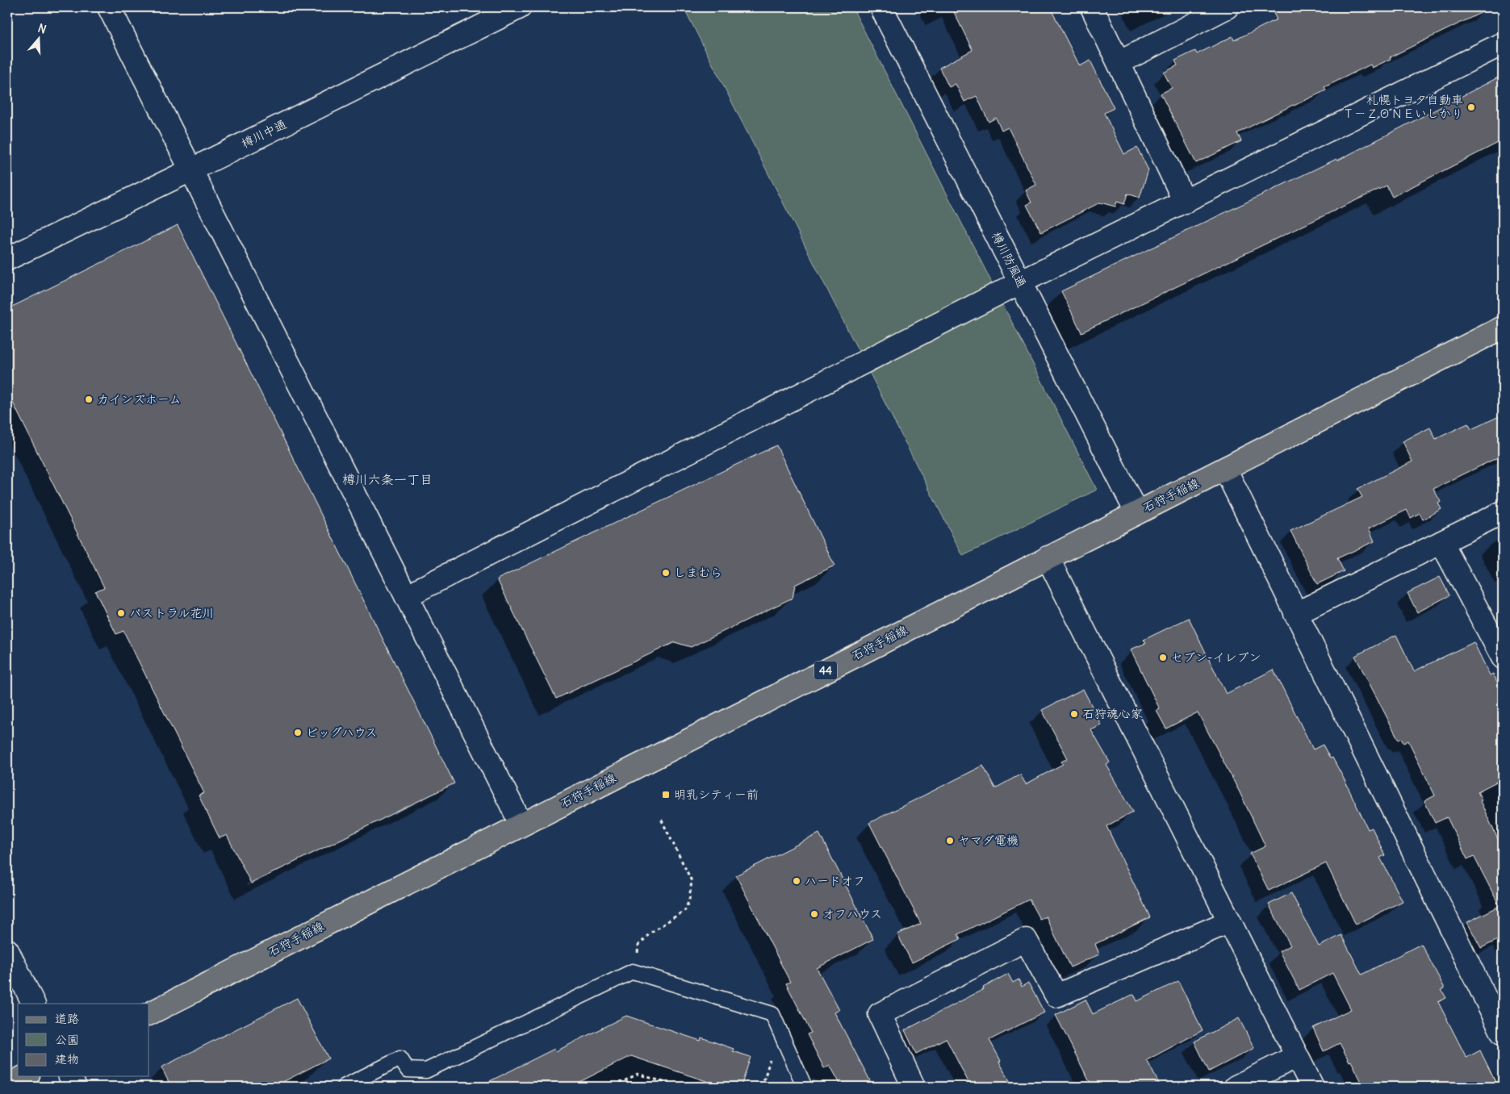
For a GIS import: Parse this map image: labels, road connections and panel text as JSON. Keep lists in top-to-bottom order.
{
  "streets": {
    "main road": ["石狩手稲線", "44"],
    "street": ["樽川中通", "樽川防風通"]
  },
  "crossings": [
    ["樽川防風通", "石狩手稲線"]
  ],
  "districts": ["樽川六条一丁目"],
  "places": {
    "other": [
      "札幌トヨタ自動車 Ｔ－ＺＯＮＥいしかり",
      "カインズホーム",
      "しまむら",
      "パストラル花川",
      "セブン-イレブン",
      "石狩魂心家",
      "ビッグハウス",
      "ヤマダ電機",
      "ハードオフ",
      "オフハウス"
    ],
    "transit": ["明乳シティー前"]
  },
  "legend": ["道路", "公園", "建物"],
  "north": "top"
}
